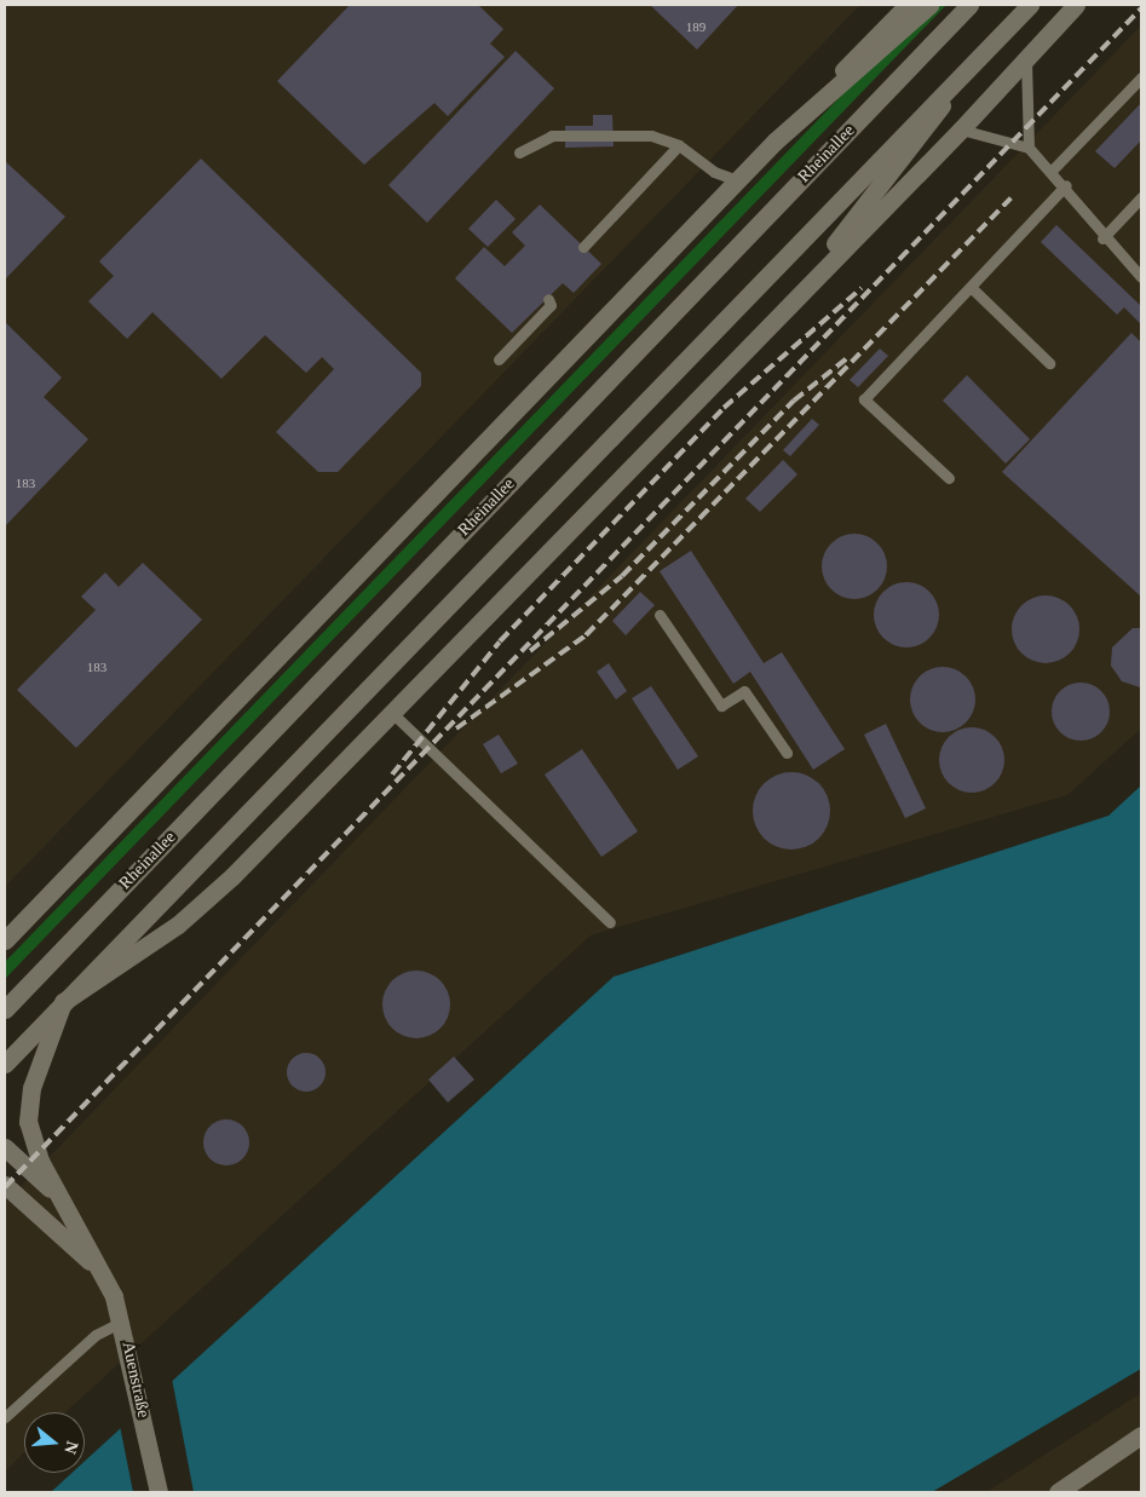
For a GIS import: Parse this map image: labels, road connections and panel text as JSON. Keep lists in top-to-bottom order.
{
  "streets": {
    "street": ["Rheinallee", "Auenstraße"]
  },
  "house_numbers": ["189", "183", "183"],
  "north": "right"
}
